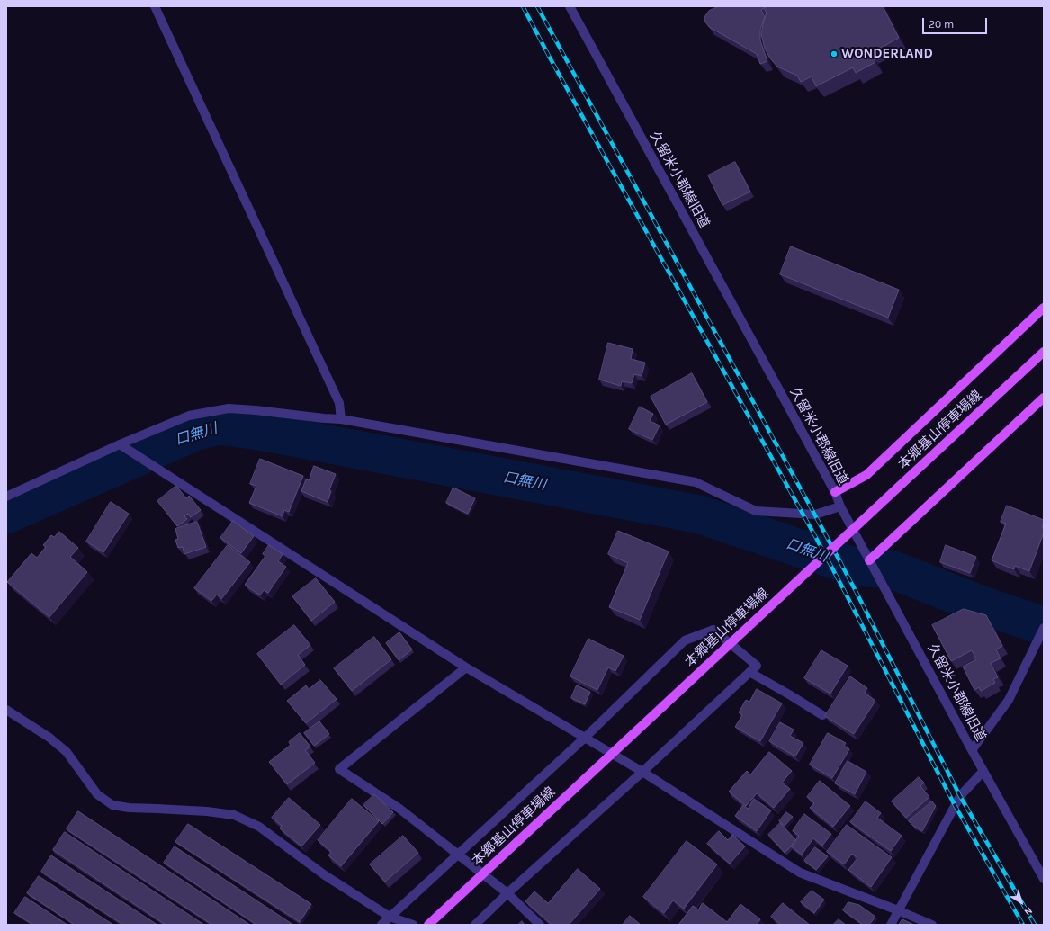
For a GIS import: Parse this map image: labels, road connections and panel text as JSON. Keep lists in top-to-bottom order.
{
  "streets": {
    "main road": ["本郷基山停車場線"],
    "street": ["久留米小郡線旧道"]
  },
  "crossings": [
    ["久留米小郡線旧道", "本郷基山停車場線"]
  ],
  "water": ["口無川"],
  "places": ["WONDERLAND"],
  "scale_bar": "20 m",
  "north": "bottom right"
}
